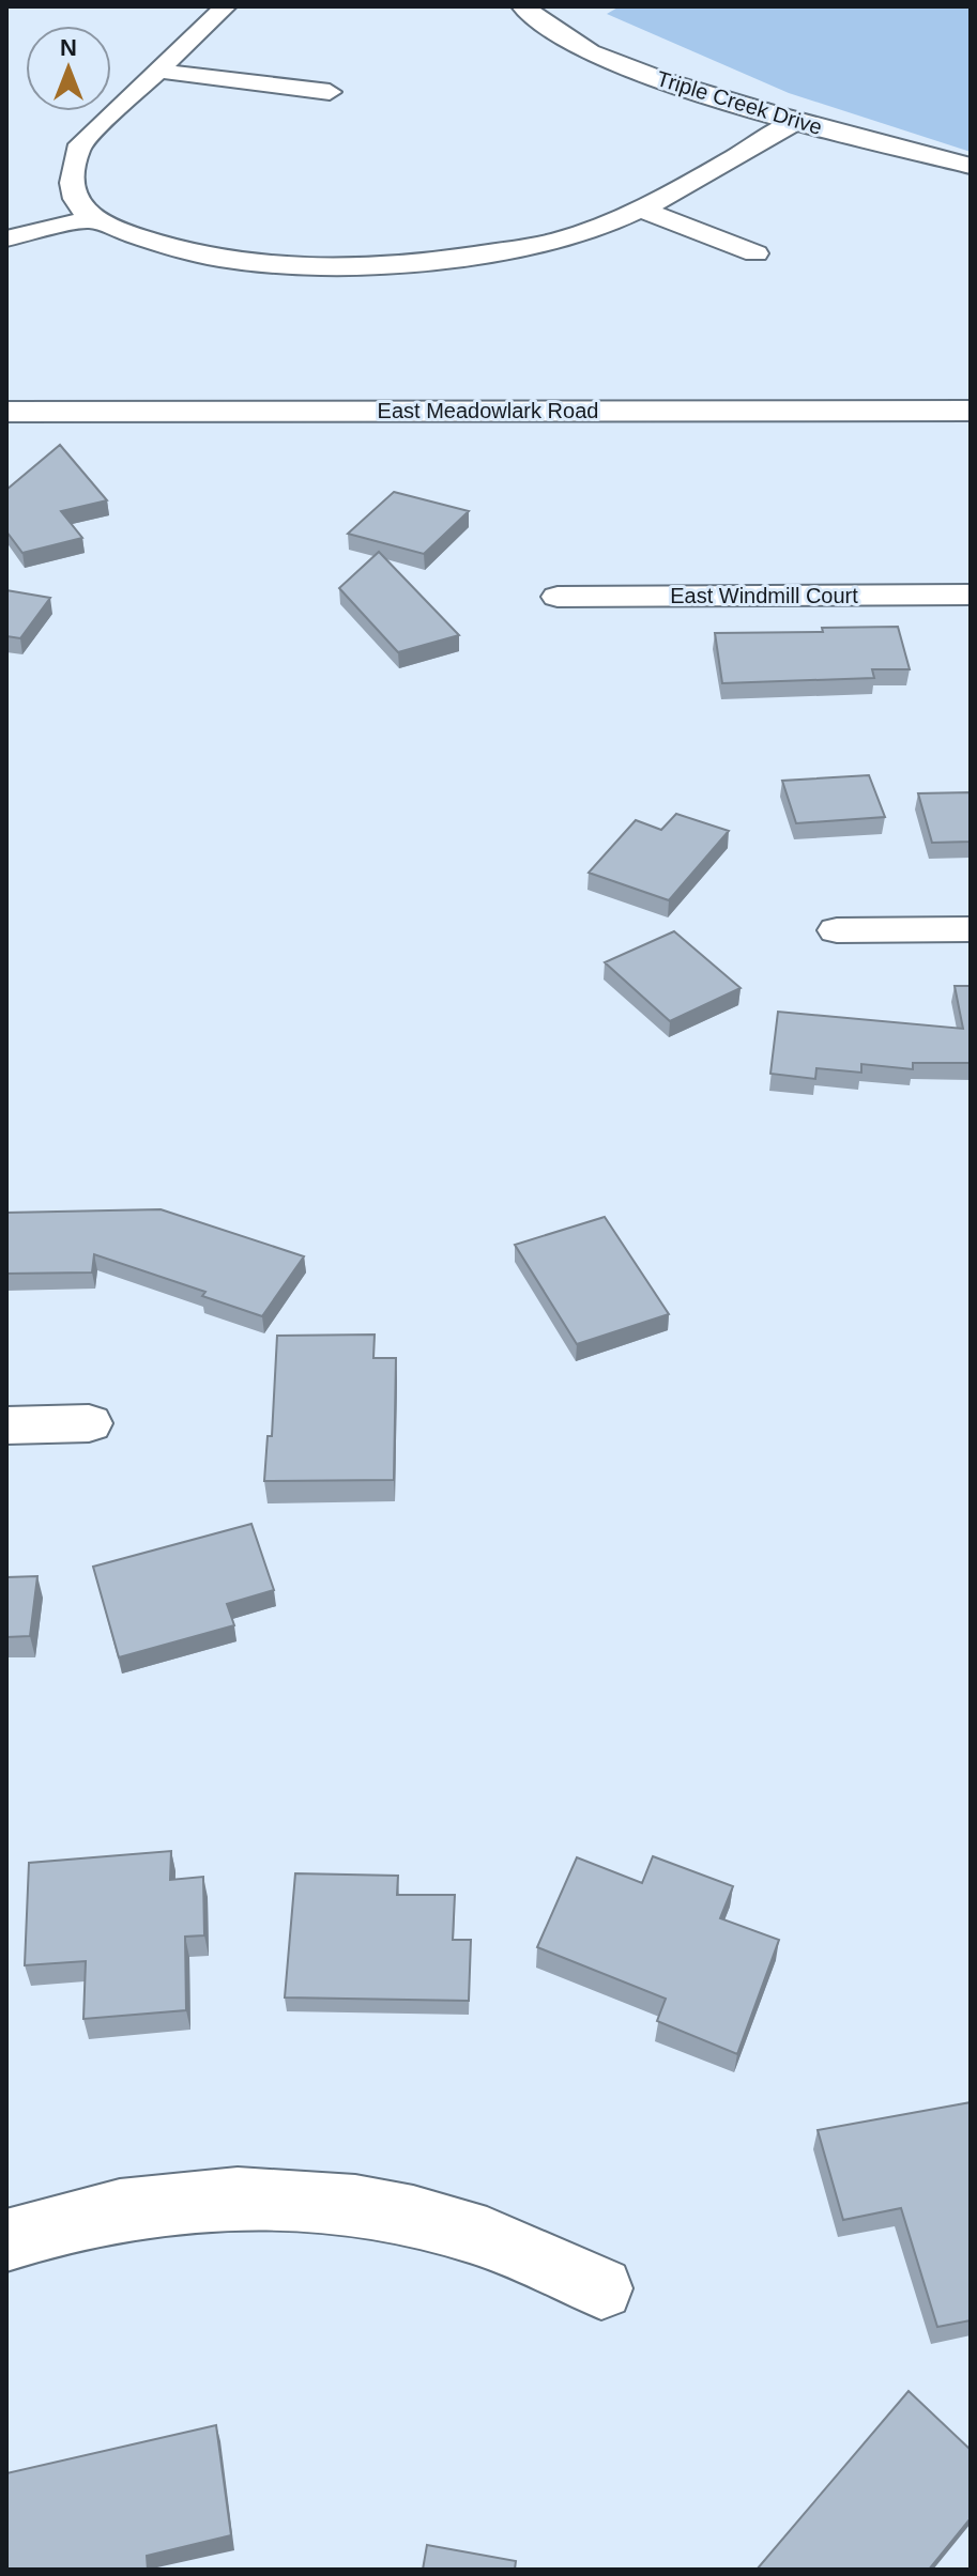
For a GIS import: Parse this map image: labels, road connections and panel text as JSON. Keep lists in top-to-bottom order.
{
  "streets": {
    "main road": ["Triple Creek Drive", "East Meadowlark Road"],
    "street": ["East Windmill Court"]
  },
  "north": "top"
}
